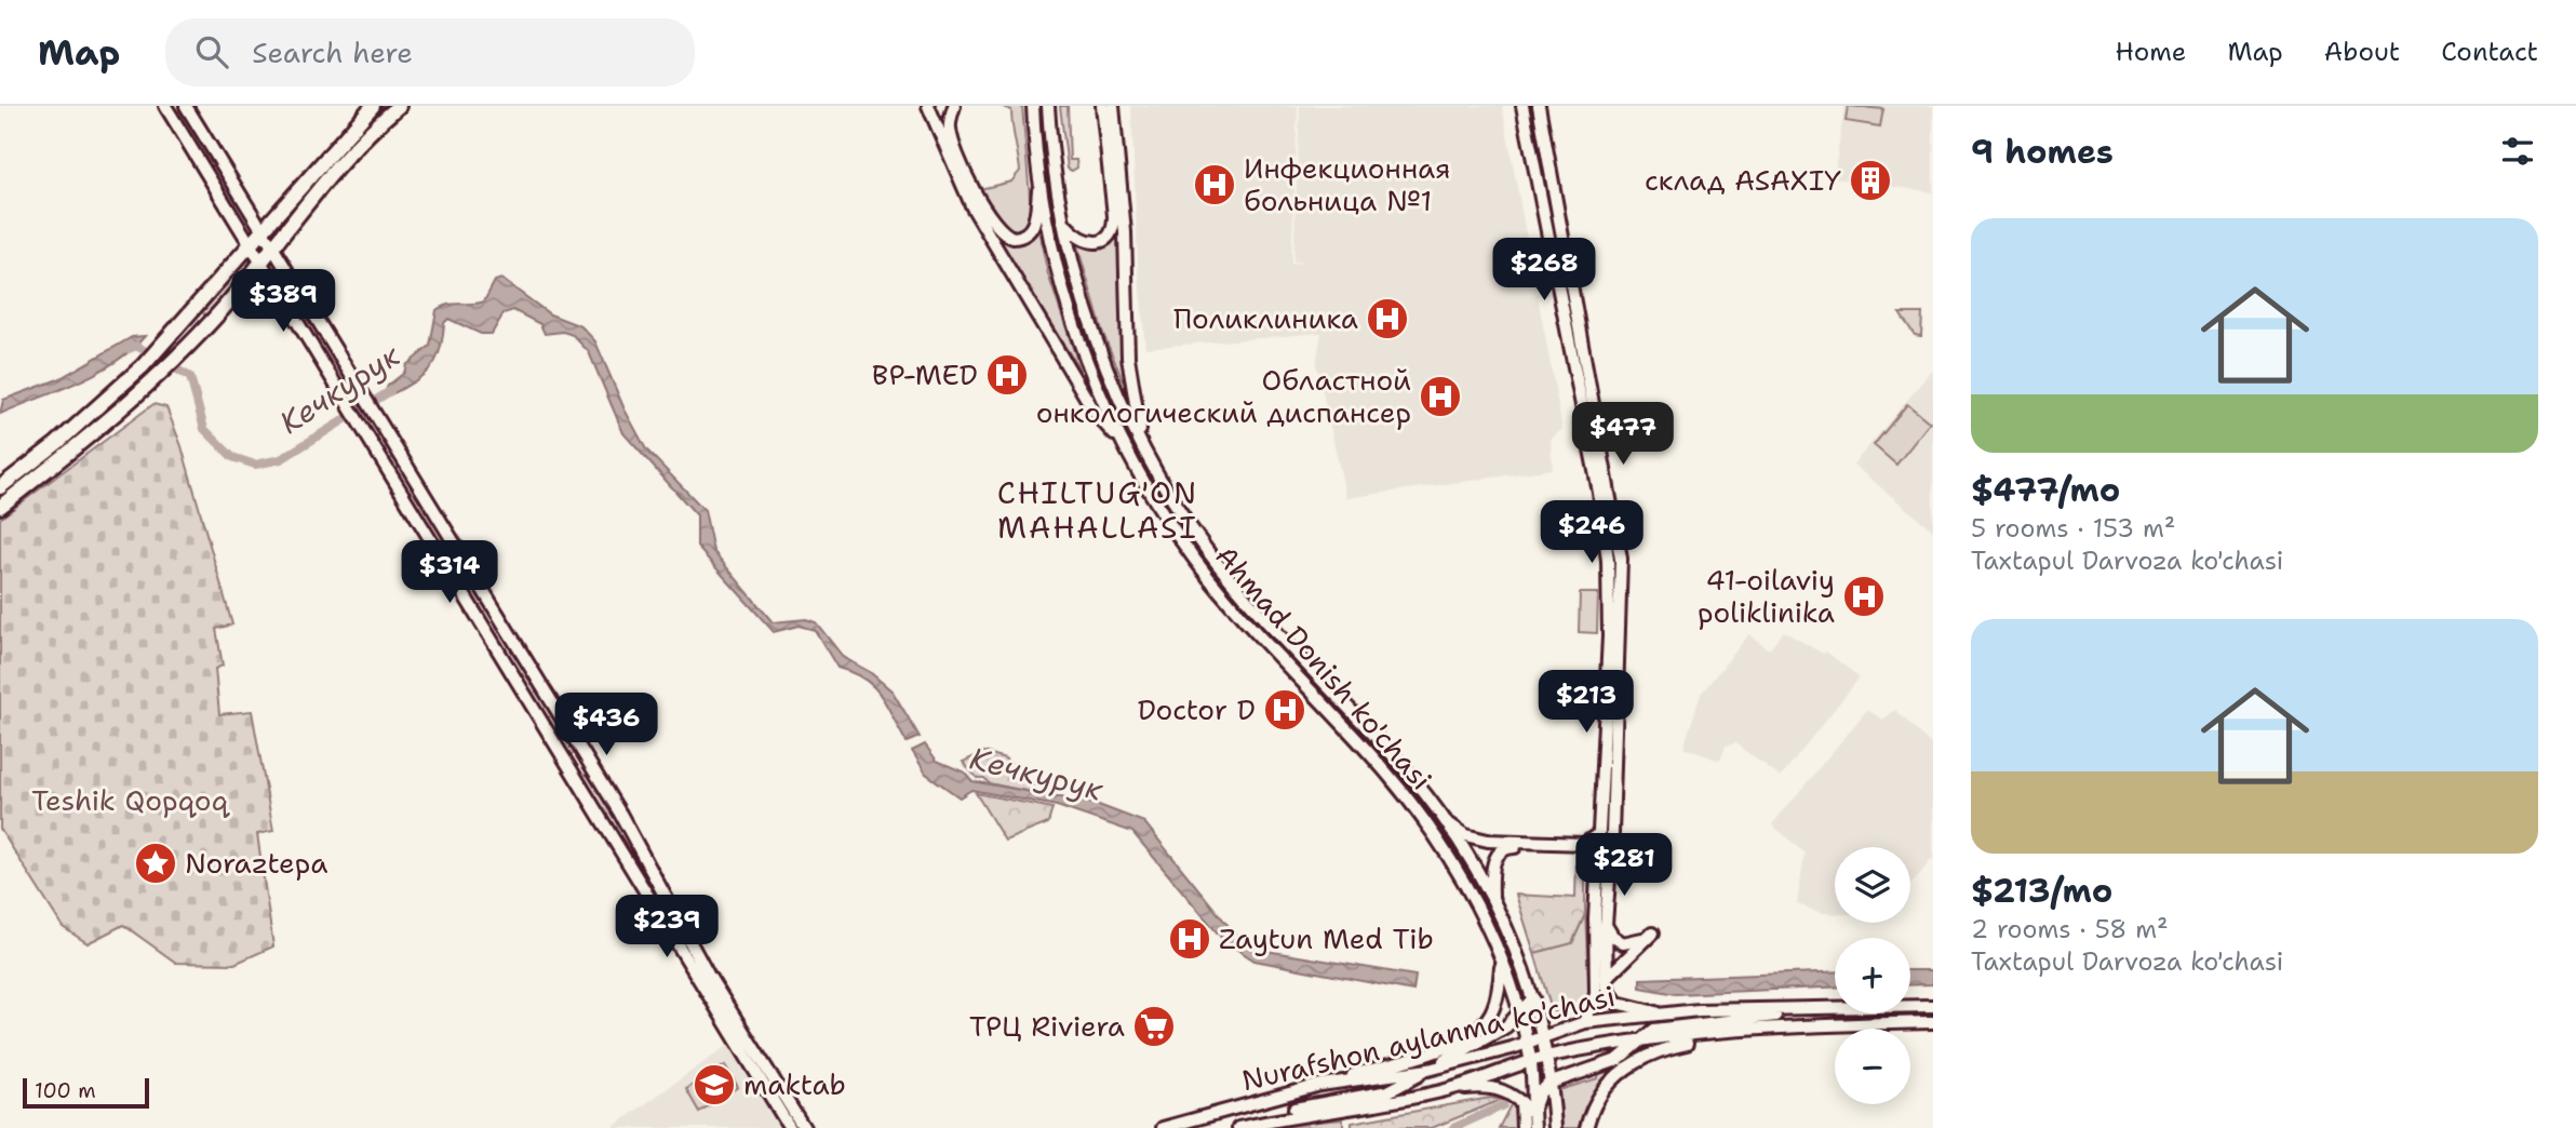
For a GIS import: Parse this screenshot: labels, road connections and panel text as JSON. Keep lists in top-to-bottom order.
{
  "streets": {
    "main road": ["Ahmad Donish ko'chasi", "Nurafshon aylanma ko'chasi"]
  },
  "crossings": [
    ["Ahmad Donish ko'chasi", "Nurafshon aylanma ko'chasi"]
  ],
  "districts": ["CHILTUG'ON MAHALLASI"],
  "water": ["Кечкурук"],
  "parks": ["Teshik Qopqoq"],
  "places": {
    "building": ["склад ASAXIY"],
    "hospital": [
      "Инфекционная больница №1",
      "Поликлиника",
      "BP-MED",
      "Областной онкологический диспансер",
      "41-oilaviy poliklinika",
      "Doctor D",
      "Zaytun Med Tib"
    ],
    "place": ["Noraztepa"],
    "supermarket": ["ТРЦ Riviera"],
    "school or university": ["maktab"]
  },
  "scale_bar": "100 m",
  "page": {
    "header": "Map",
    "search": "Search here",
    "nav": [
      "Home",
      "Map",
      "About",
      "Contact"
    ],
    "heading": "9 homes",
    "list": [
      {
        "name": "$477/mo",
        "note": "5 rooms · 153 m² · Taxtapul Darvoza ko'chasi"
      },
      {
        "name": "$213/mo",
        "note": "2 rooms · 58 m² · Taxtapul Darvoza ko'chasi"
      }
    ],
    "price": [
      "$268",
      "$389",
      "$477",
      "$246",
      "$314",
      "$213",
      "$436",
      "$281",
      "$239"
    ],
    "map_buttons": ["+", "−"],
    "scale": "100 m"
  }
}
